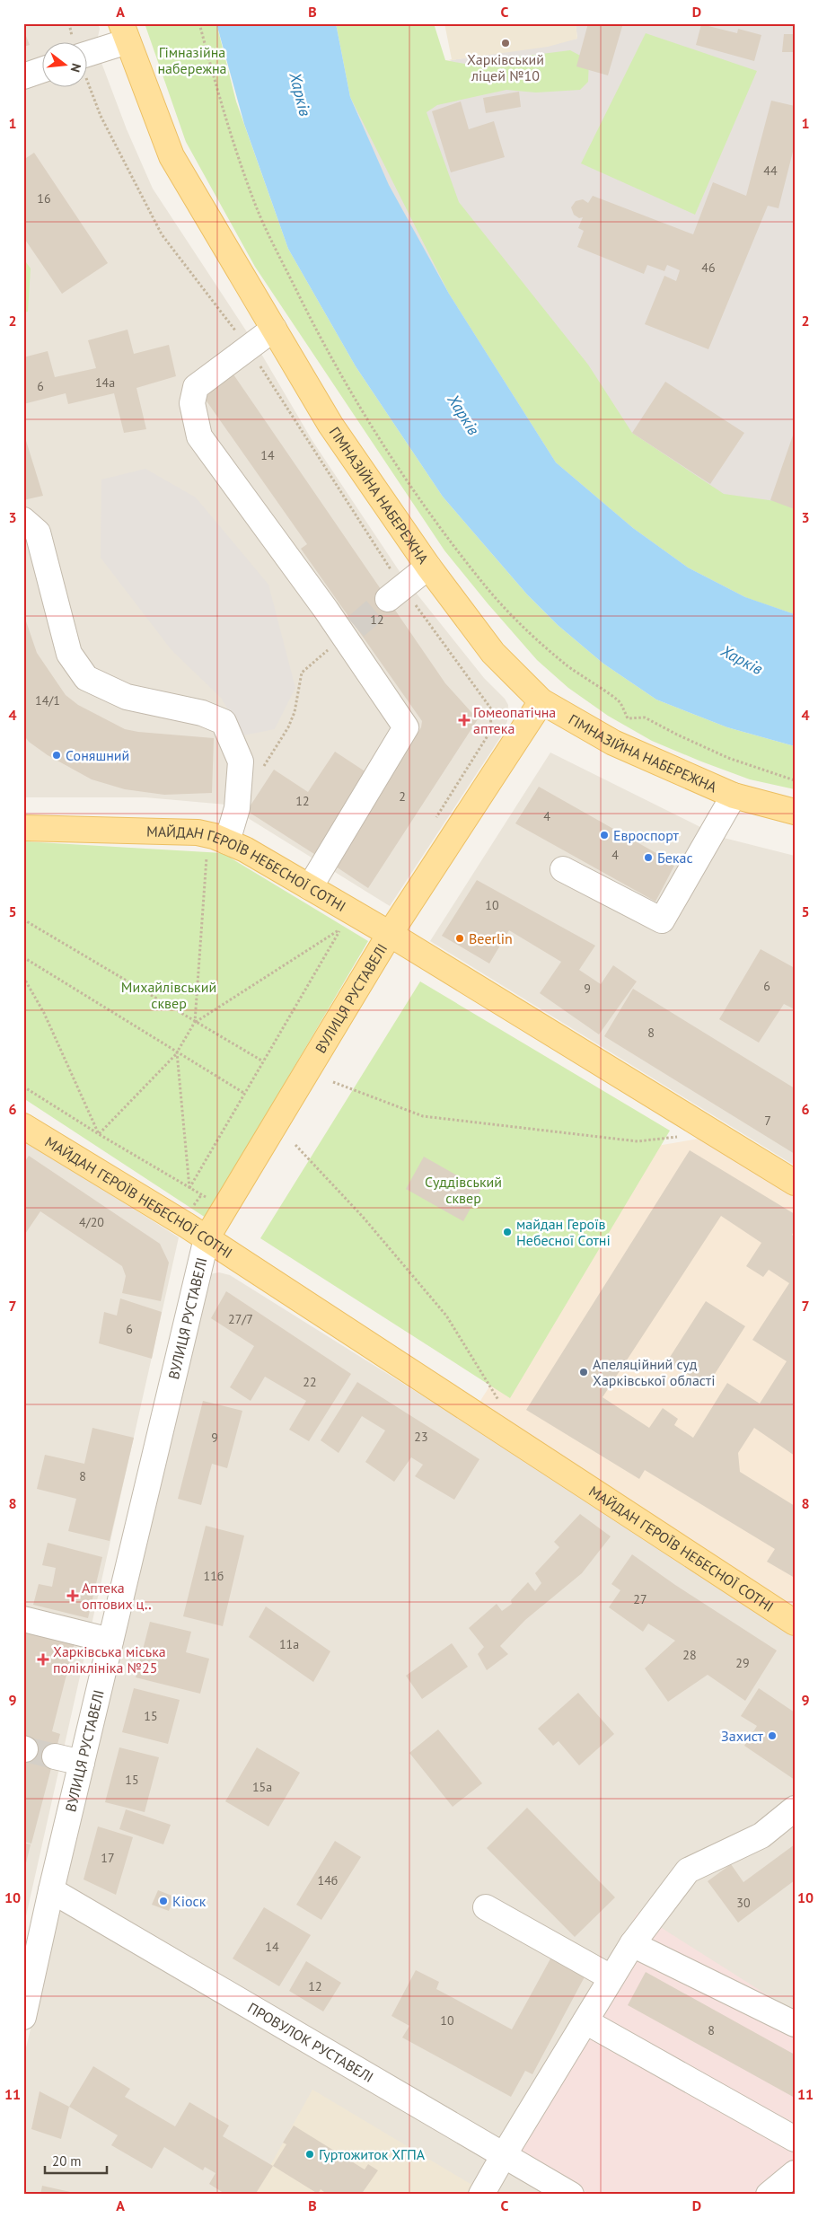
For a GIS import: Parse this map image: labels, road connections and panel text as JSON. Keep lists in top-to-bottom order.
{
  "streets": {
    "main road": ["ГІМНАЗІЙНА НАБЕРЕЖНА", "МАЙДАН ГЕРОЇВ НЕБЕСНОЇ СОТНІ", "ВУЛИЦЯ РУСТАВЕЛІ"],
    "street": ["ПРОВУЛОК РУСТАВЕЛІ"]
  },
  "crossings": [
    ["ГІМНАЗІЙНА НАБЕРЕЖНА", "ВУЛИЦЯ РУСТАВЕЛІ"],
    ["МАЙДАН ГЕРОЇВ НЕБЕСНОЇ СОТНІ", "ВУЛИЦЯ РУСТАВЕЛІ"],
    ["ВУЛИЦЯ РУСТАВЕЛІ", "ПРОВУЛОК РУСТАВЕЛІ"]
  ],
  "water": ["Харків"],
  "parks": ["Гімназійна набережна", "Михайлівський сквер", "Суддівський сквер"],
  "places": {
    "other": [
      "Харківський ліцей №10",
      "Соняшний",
      "Евроспорт",
      "Бекас",
      "Beеrlin",
      "майдан Героїв Небесної Сотні",
      "Апеляційний суд Харківської області",
      "Захист",
      "Кіоск",
      "Гуртожиток ХГПА"
    ],
    "health": ["Гомеопатічна аптека", "Аптека оптових ц‥", "Харківська міська поліклініка №25"]
  },
  "house_numbers": [
    "44",
    "16",
    "46",
    "14а",
    "6",
    "14",
    "12",
    "14/1",
    "2",
    "12",
    "4",
    "4",
    "10",
    "6",
    "9",
    "8",
    "7",
    "4/20",
    "27/7",
    "6",
    "22",
    "23",
    "9",
    "8",
    "11б",
    "27",
    "11а",
    "28",
    "29",
    "15",
    "15",
    "15а",
    "17",
    "14б",
    "30",
    "14",
    "12",
    "10",
    "8"
  ],
  "scale_bar": "20 m",
  "north": "right",
  "grid": {
    "columns": [
      "A",
      "B",
      "C",
      "D"
    ],
    "rows": [
      "1",
      "2",
      "3",
      "4",
      "5",
      "6",
      "7",
      "8",
      "9",
      "10",
      "11"
    ]
  }
}
